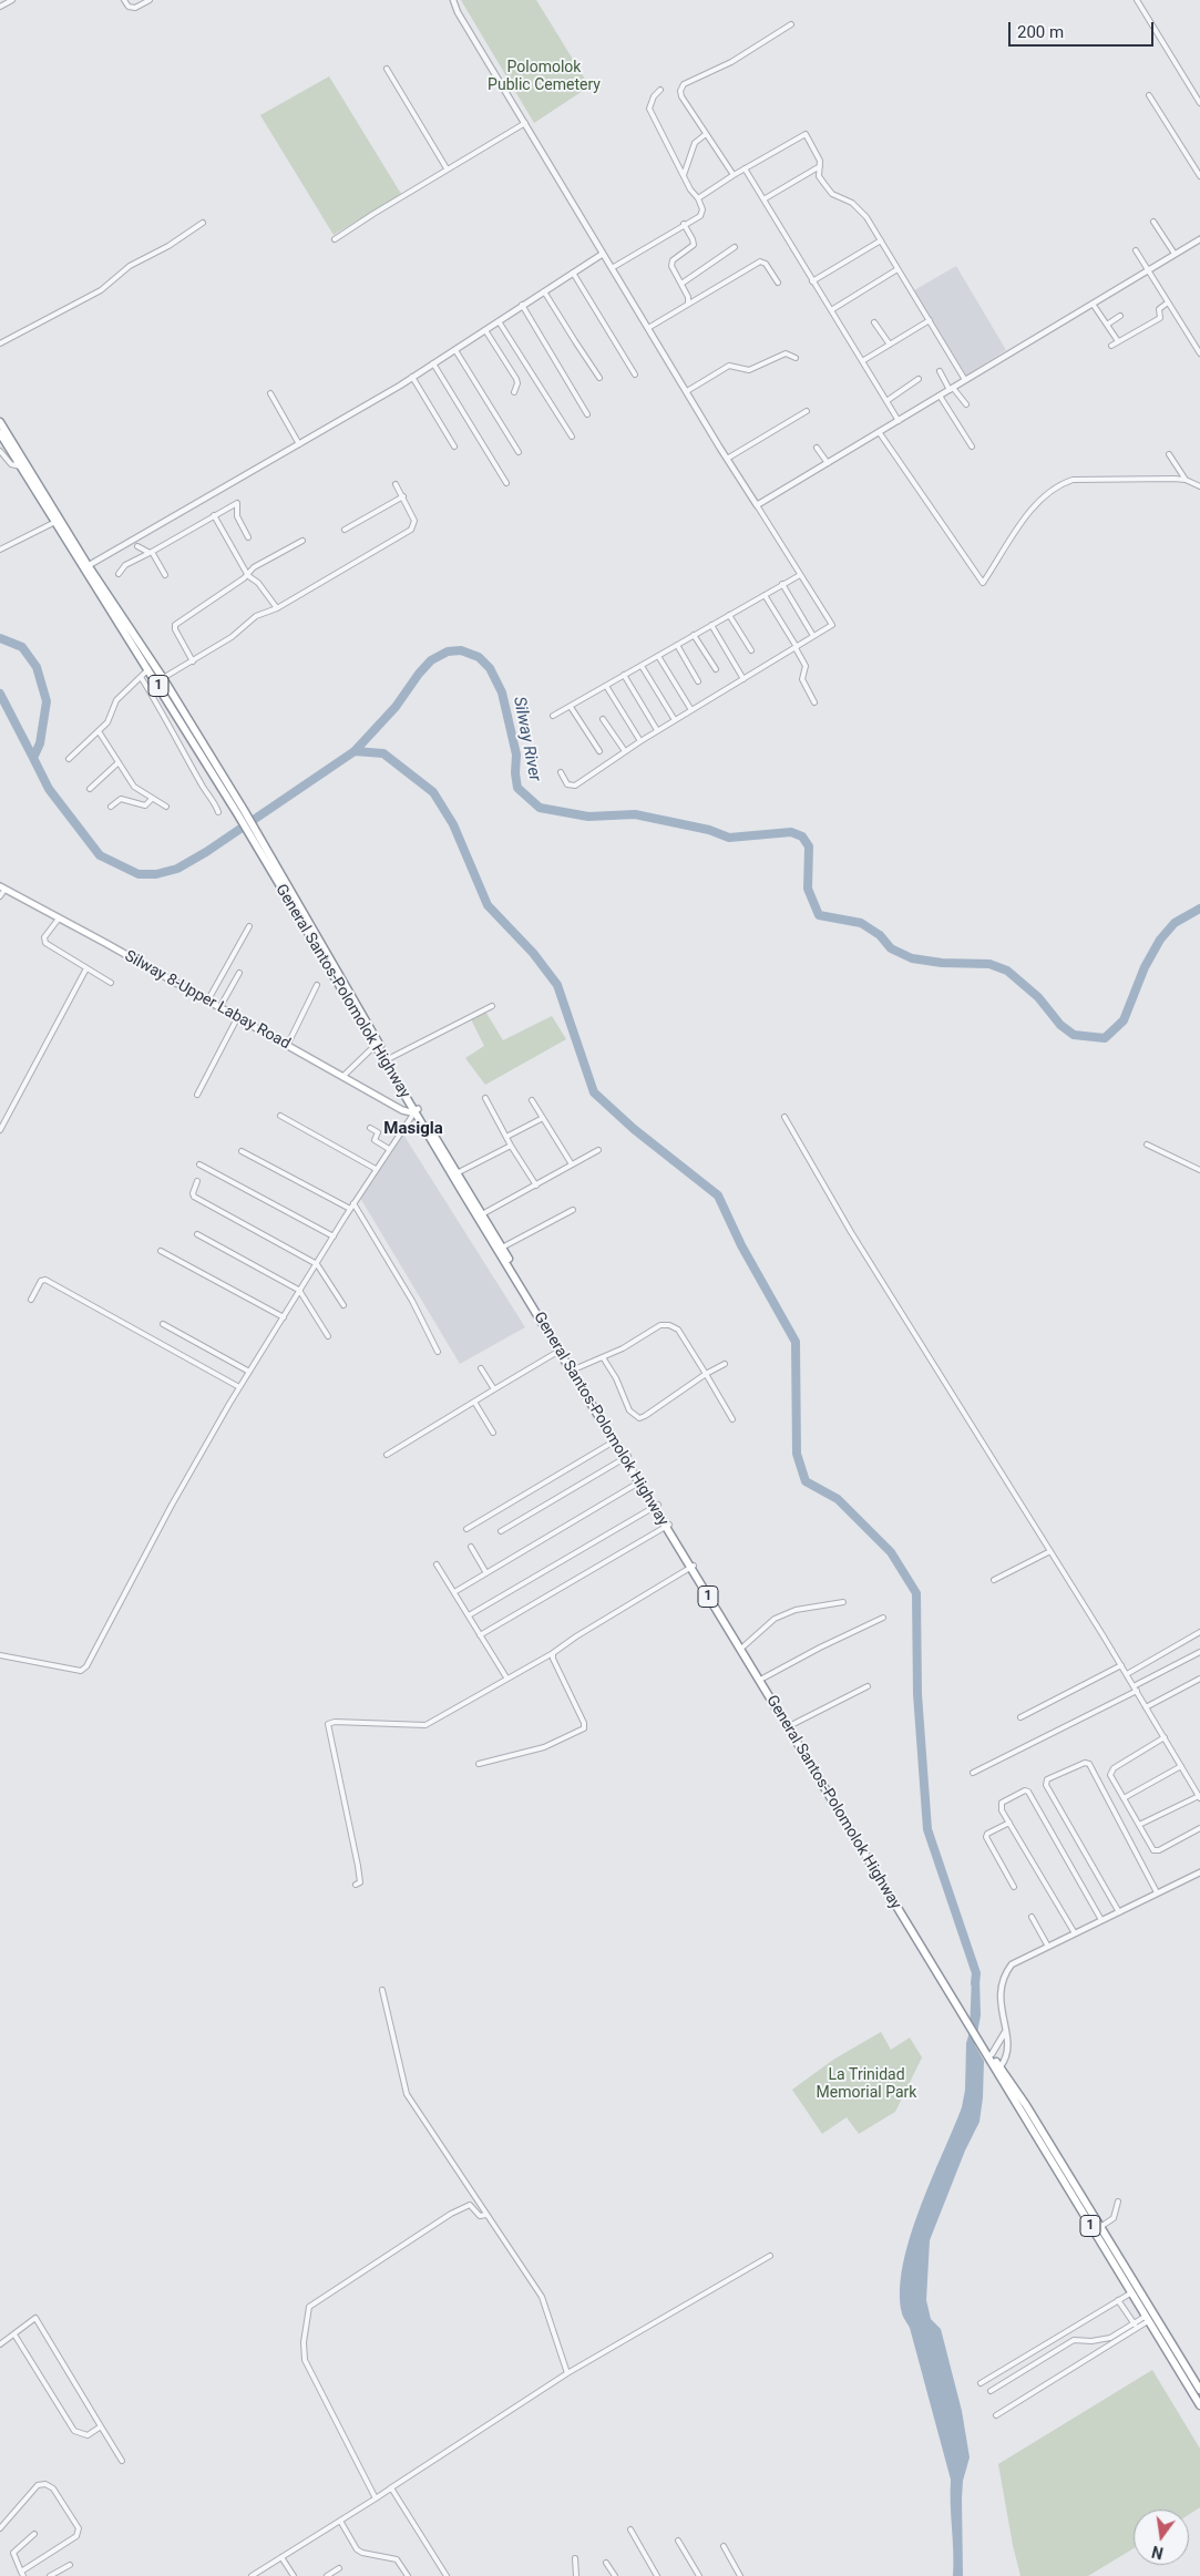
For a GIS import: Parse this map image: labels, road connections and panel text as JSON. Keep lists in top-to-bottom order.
{
  "streets": {
    "highway": ["1", "General Santos-Polomolok Highway"],
    "main road": ["Silway 8-Upper Labay Road"]
  },
  "crossings": [
    ["1", "General Santos-Polomolok Highway"],
    ["1", "Silway 8-Upper Labay Road"],
    ["General Santos-Polomolok Highway", "Silway 8-Upper Labay Road"]
  ],
  "districts": ["Masigla"],
  "water": ["Silway River"],
  "parks": ["Polomolok Public Cemetery", "La Trinidad Memorial Park"],
  "scale_bar": "200 m",
  "north": "bottom"
}
